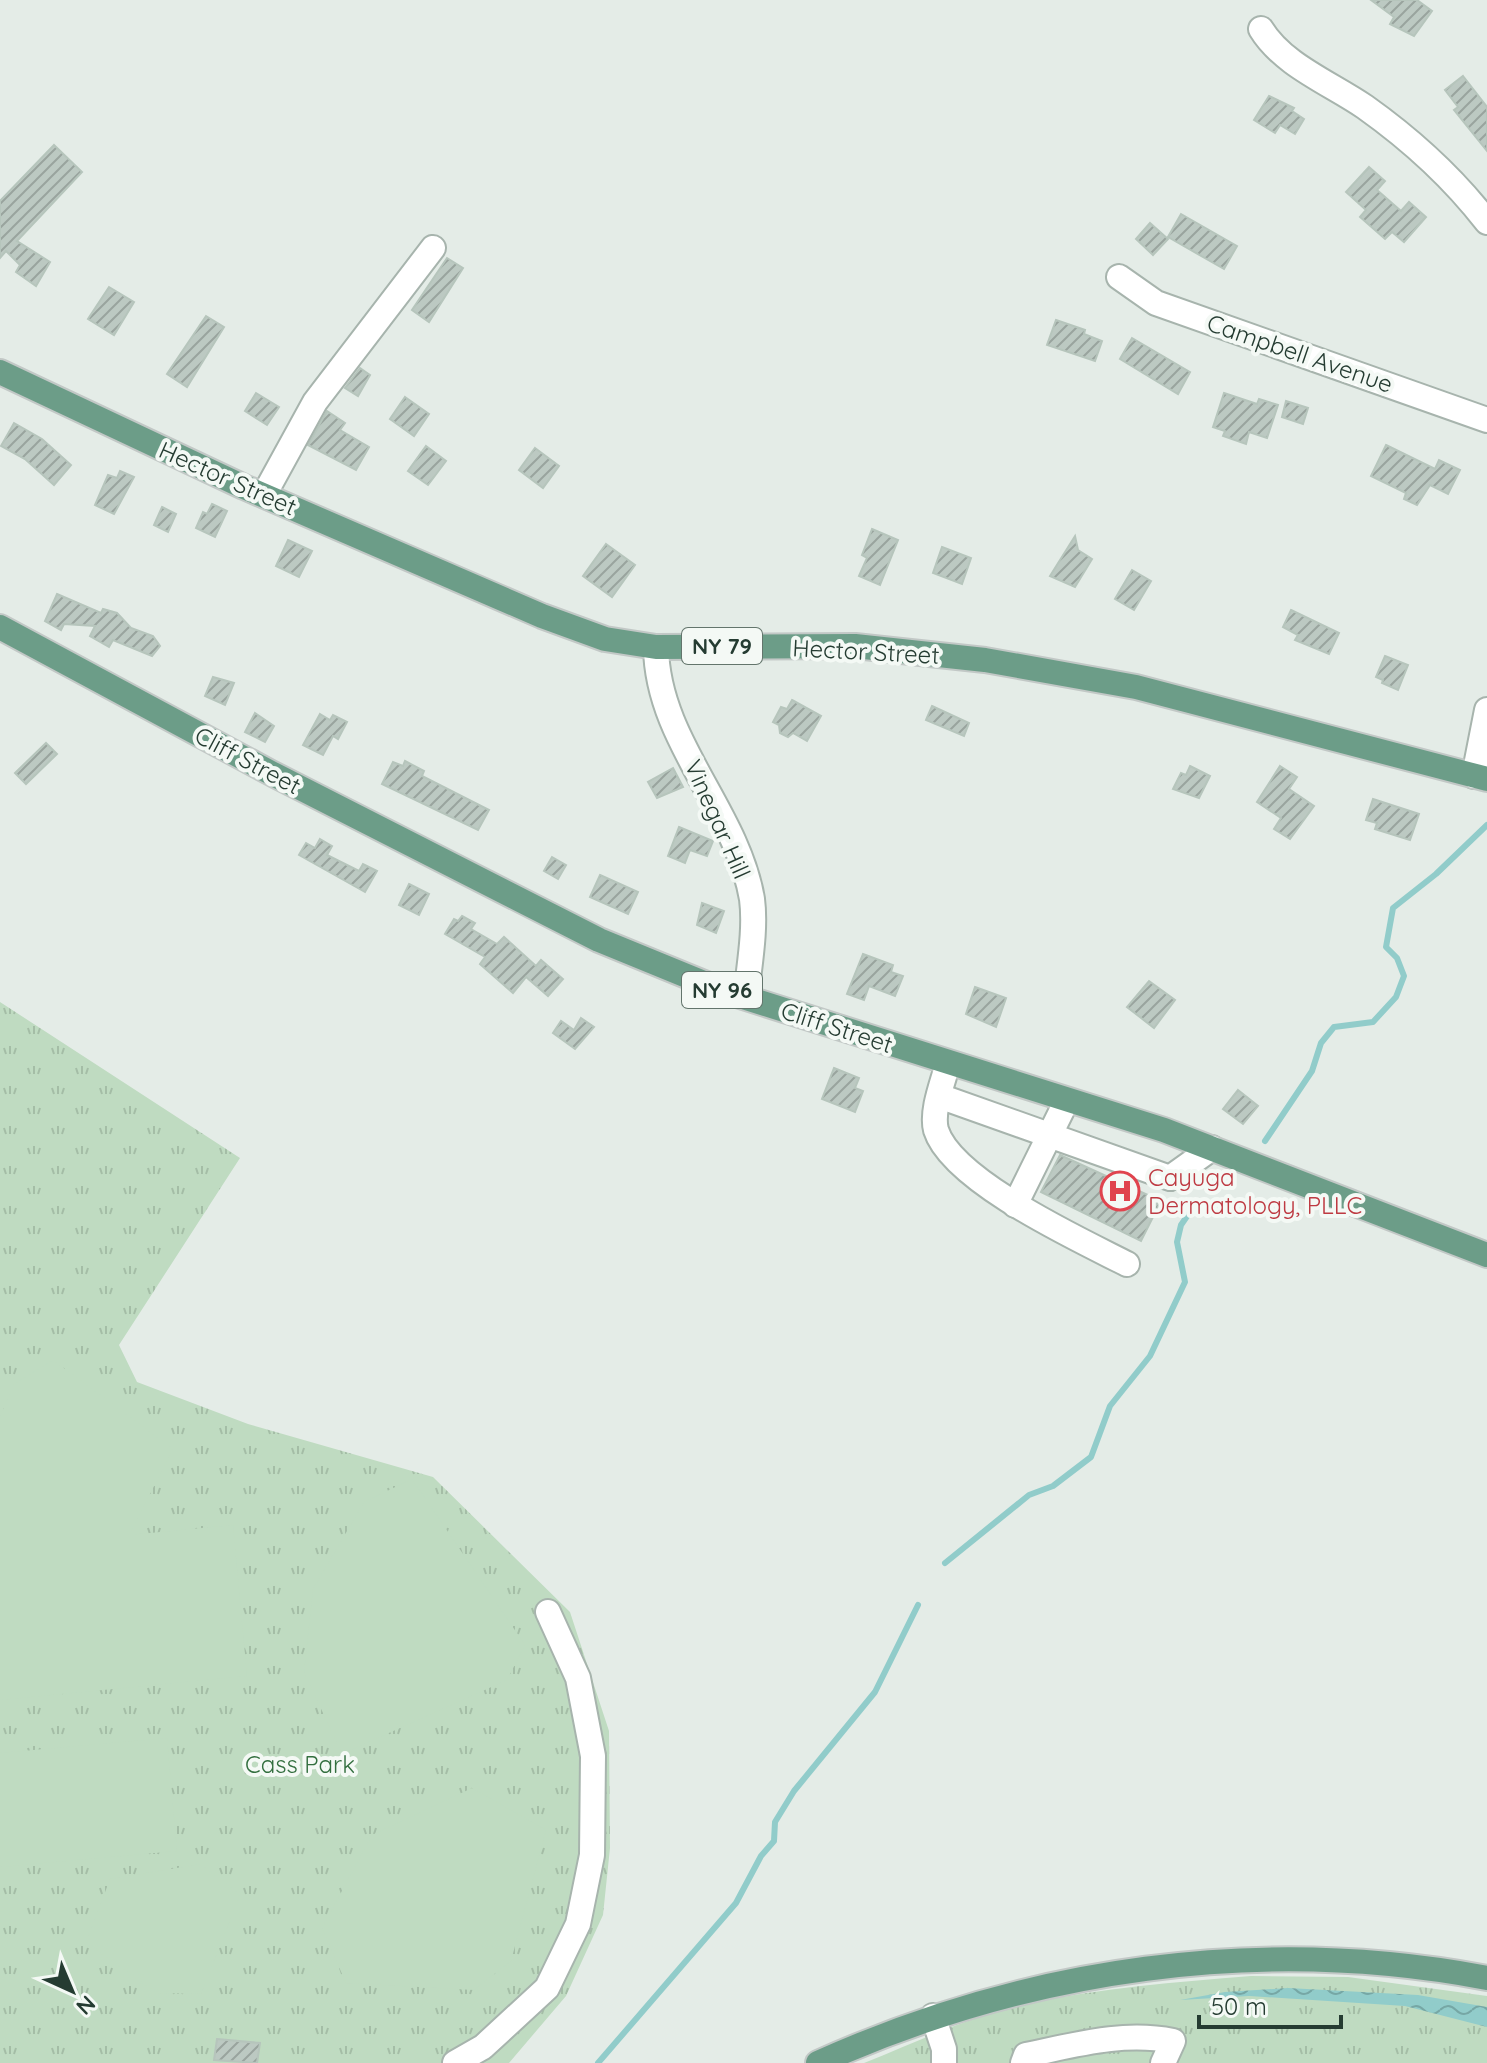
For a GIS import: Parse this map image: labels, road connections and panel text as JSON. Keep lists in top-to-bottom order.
{
  "streets": {
    "main road": [
      "Hector Street",
      "NY 79",
      "Cliff Street",
      "NY 96"
    ],
    "street": ["Campbell Avenue", "Vinegar Hill"]
  },
  "crossings": [
    ["Hector Street", "Vinegar Hill"],
    ["Cliff Street", "Vinegar Hill"]
  ],
  "parks": ["Cass Park"],
  "places": {
    "hospital": ["Cayuga Dermatology, PLLC"]
  },
  "scale_bar": "50 m",
  "north": "bottom right"
}
